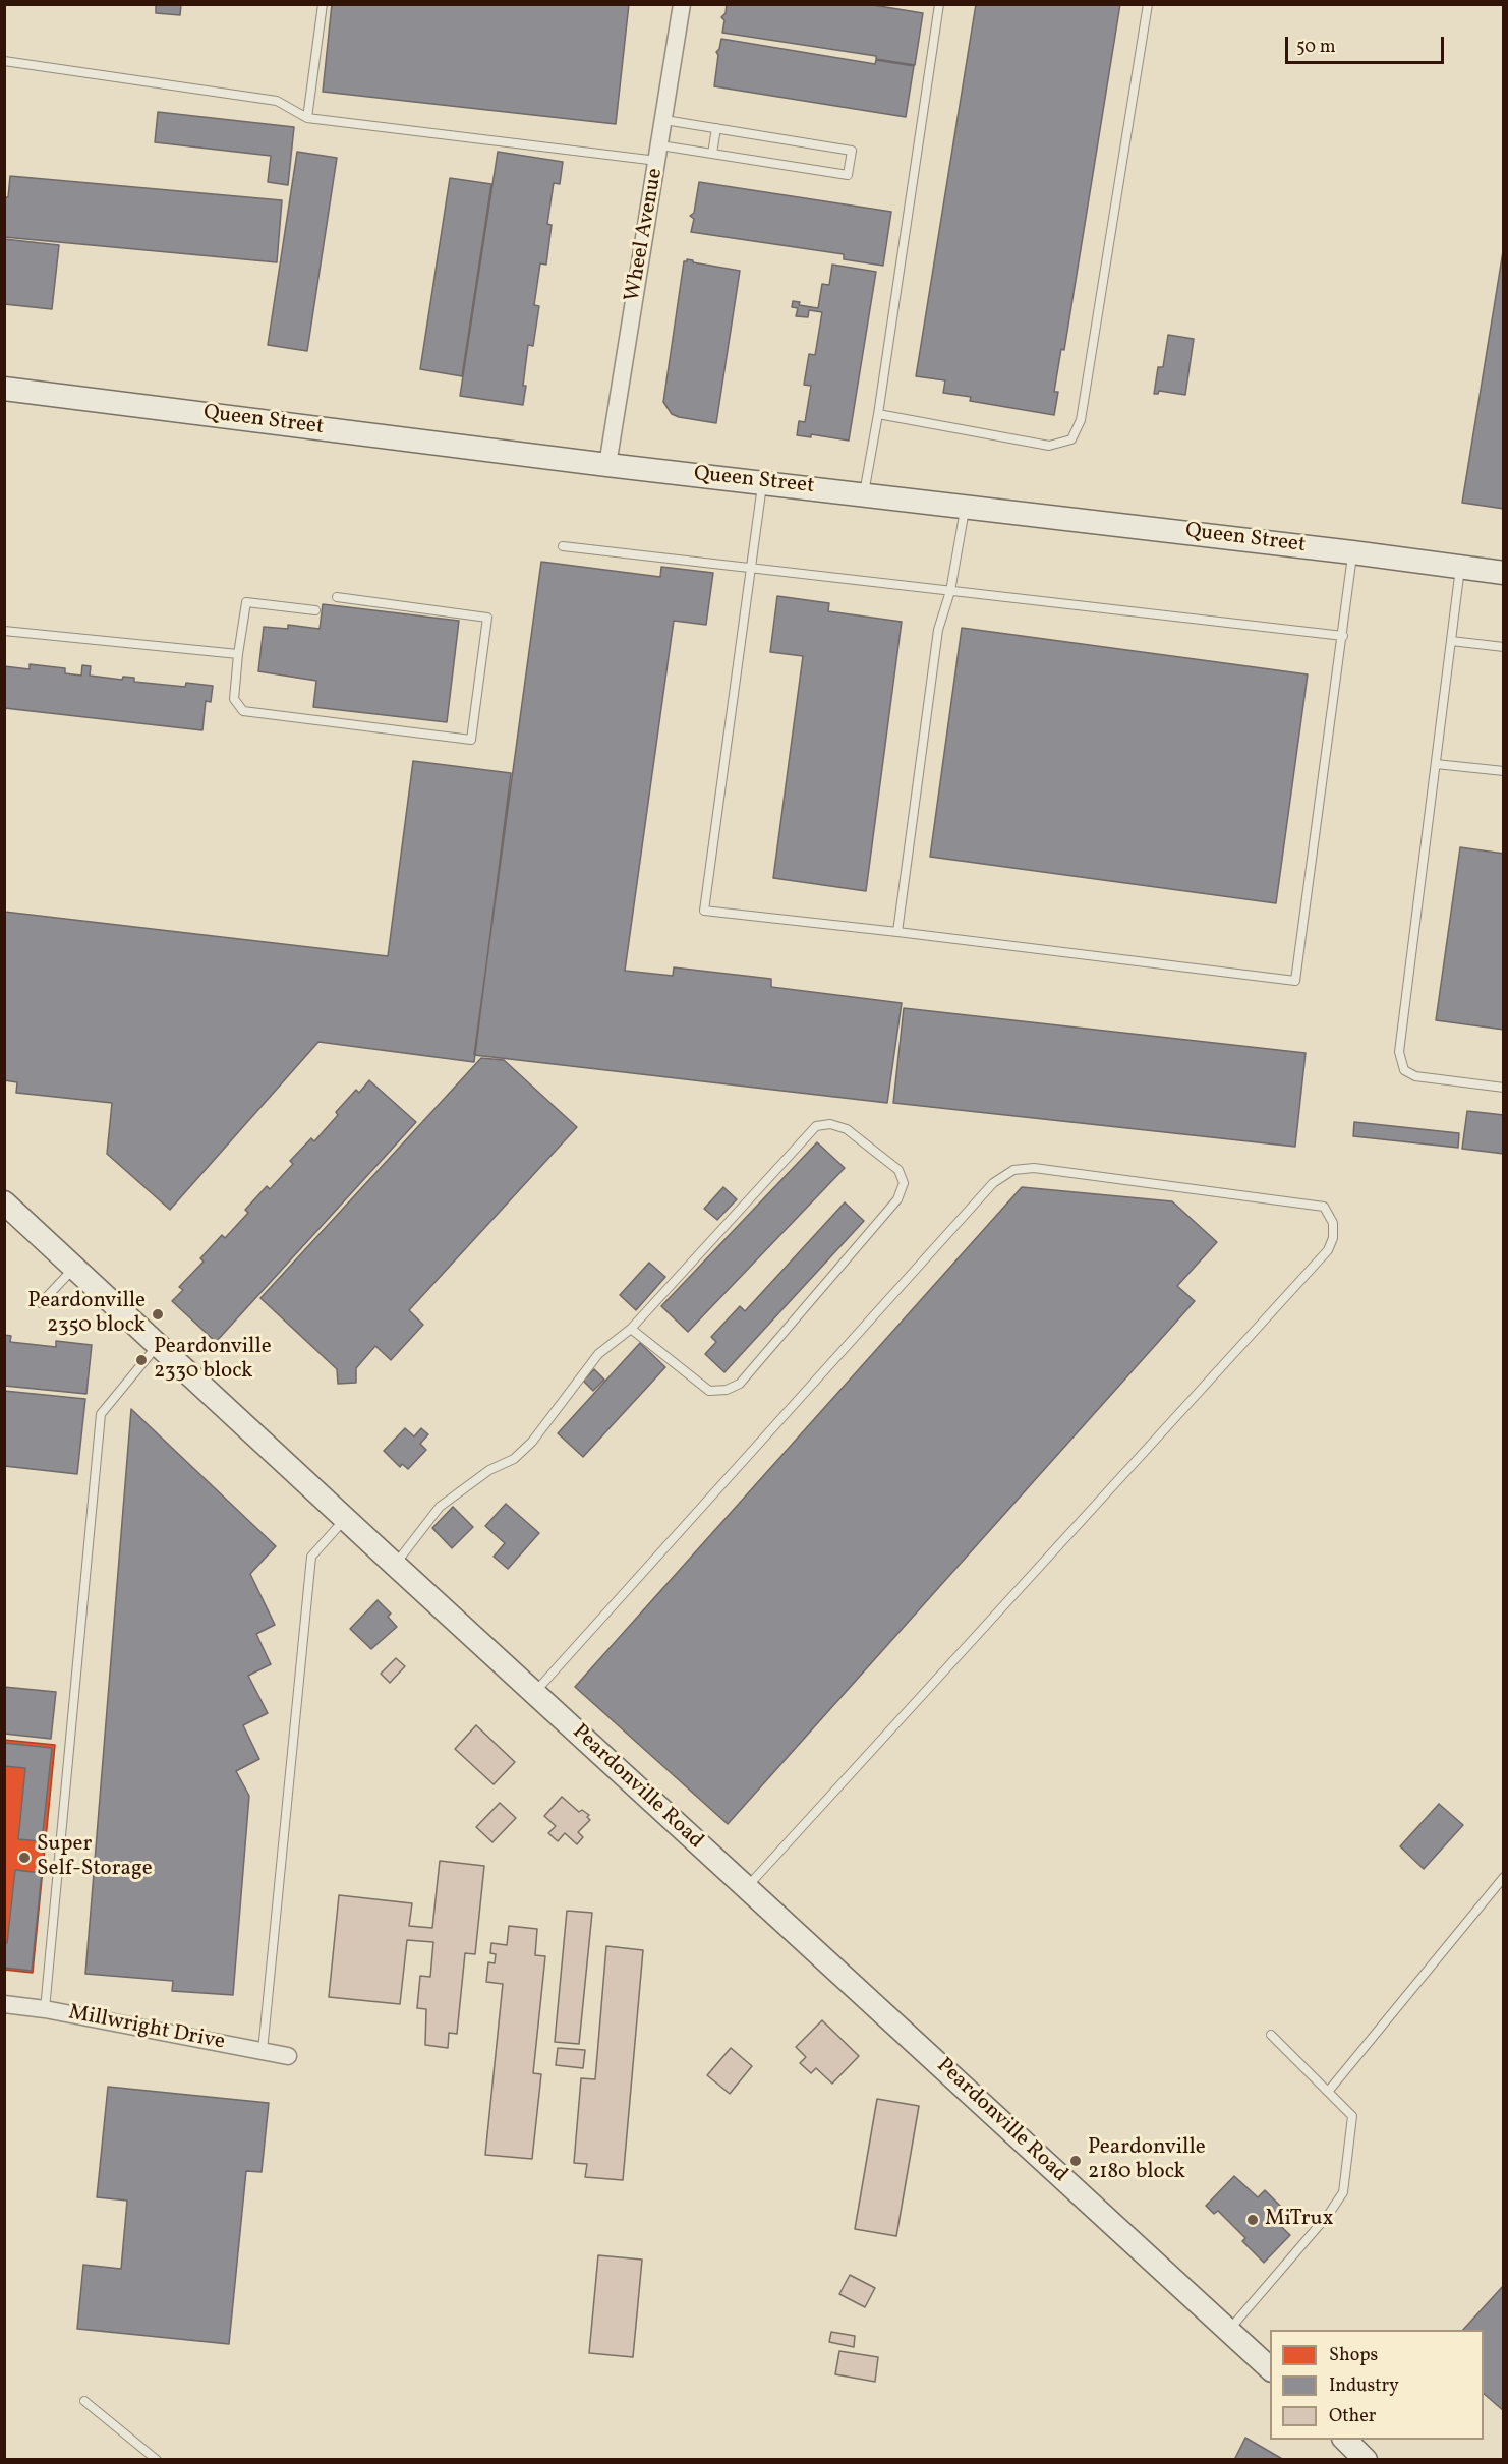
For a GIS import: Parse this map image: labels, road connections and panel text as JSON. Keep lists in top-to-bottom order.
{
  "streets": {
    "street": [
      "Wheel Avenue",
      "Queen Street",
      "Peardonville Road",
      "Millwright Drive"
    ]
  },
  "crossings": [
    ["Wheel Avenue", "Queen Street"]
  ],
  "places": [
    "Peardonville 2350 block",
    "Peardonville 2330 block",
    "Super Self-Storage",
    "Peardonville 2180 block",
    "MiTrux"
  ],
  "legend": ["Shops", "Industry", "Other"],
  "scale_bar": "50 m"
}
